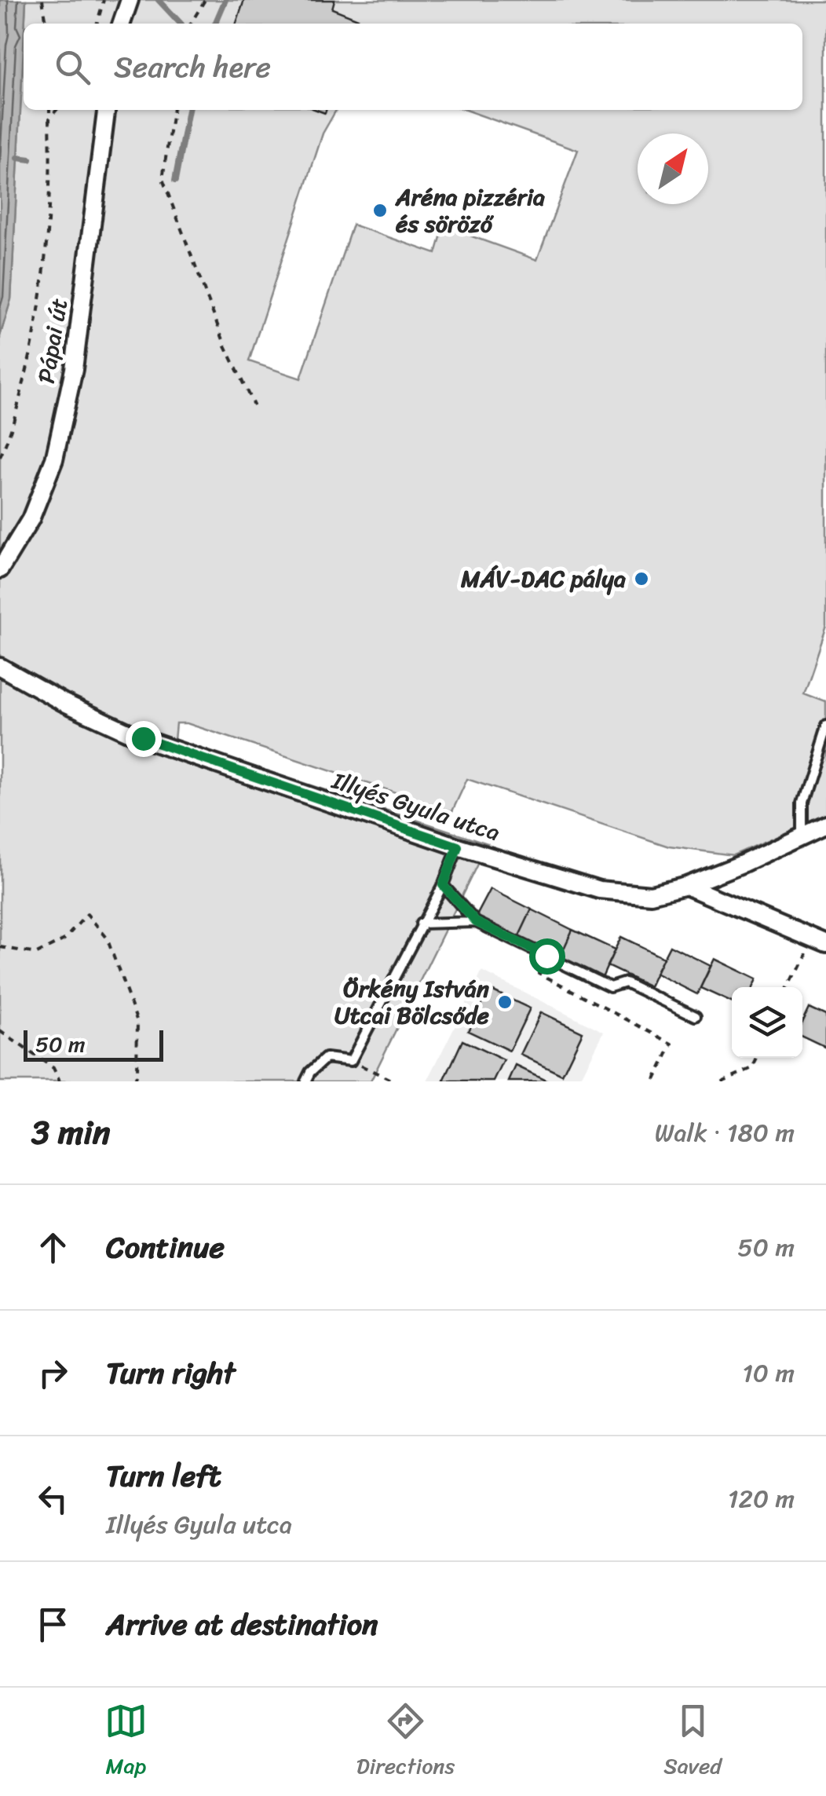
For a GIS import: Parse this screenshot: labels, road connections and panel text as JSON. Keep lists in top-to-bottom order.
{
  "streets": {
    "street": ["Pápai út", "Illyés Gyula utca"]
  },
  "places": ["Aréna pizzéria és söröző", "MÁV-DAC pálya", "Örkény István Utcai Bölcsőde"],
  "scale_bar": "50 m",
  "north": "top right",
  "page": {
    "search": "Search here",
    "scale": "50 m",
    "heading": ["3 min", "Walk · 180 m"],
    "list": [
      ["Continue", "50 m"],
      ["Turn right", "10 m"],
      ["Turn left", "Illyés Gyula utca", "120 m"],
      "Arrive at destination"
    ],
    "nav": ["Map", "Directions", "Saved"]
  }
}
